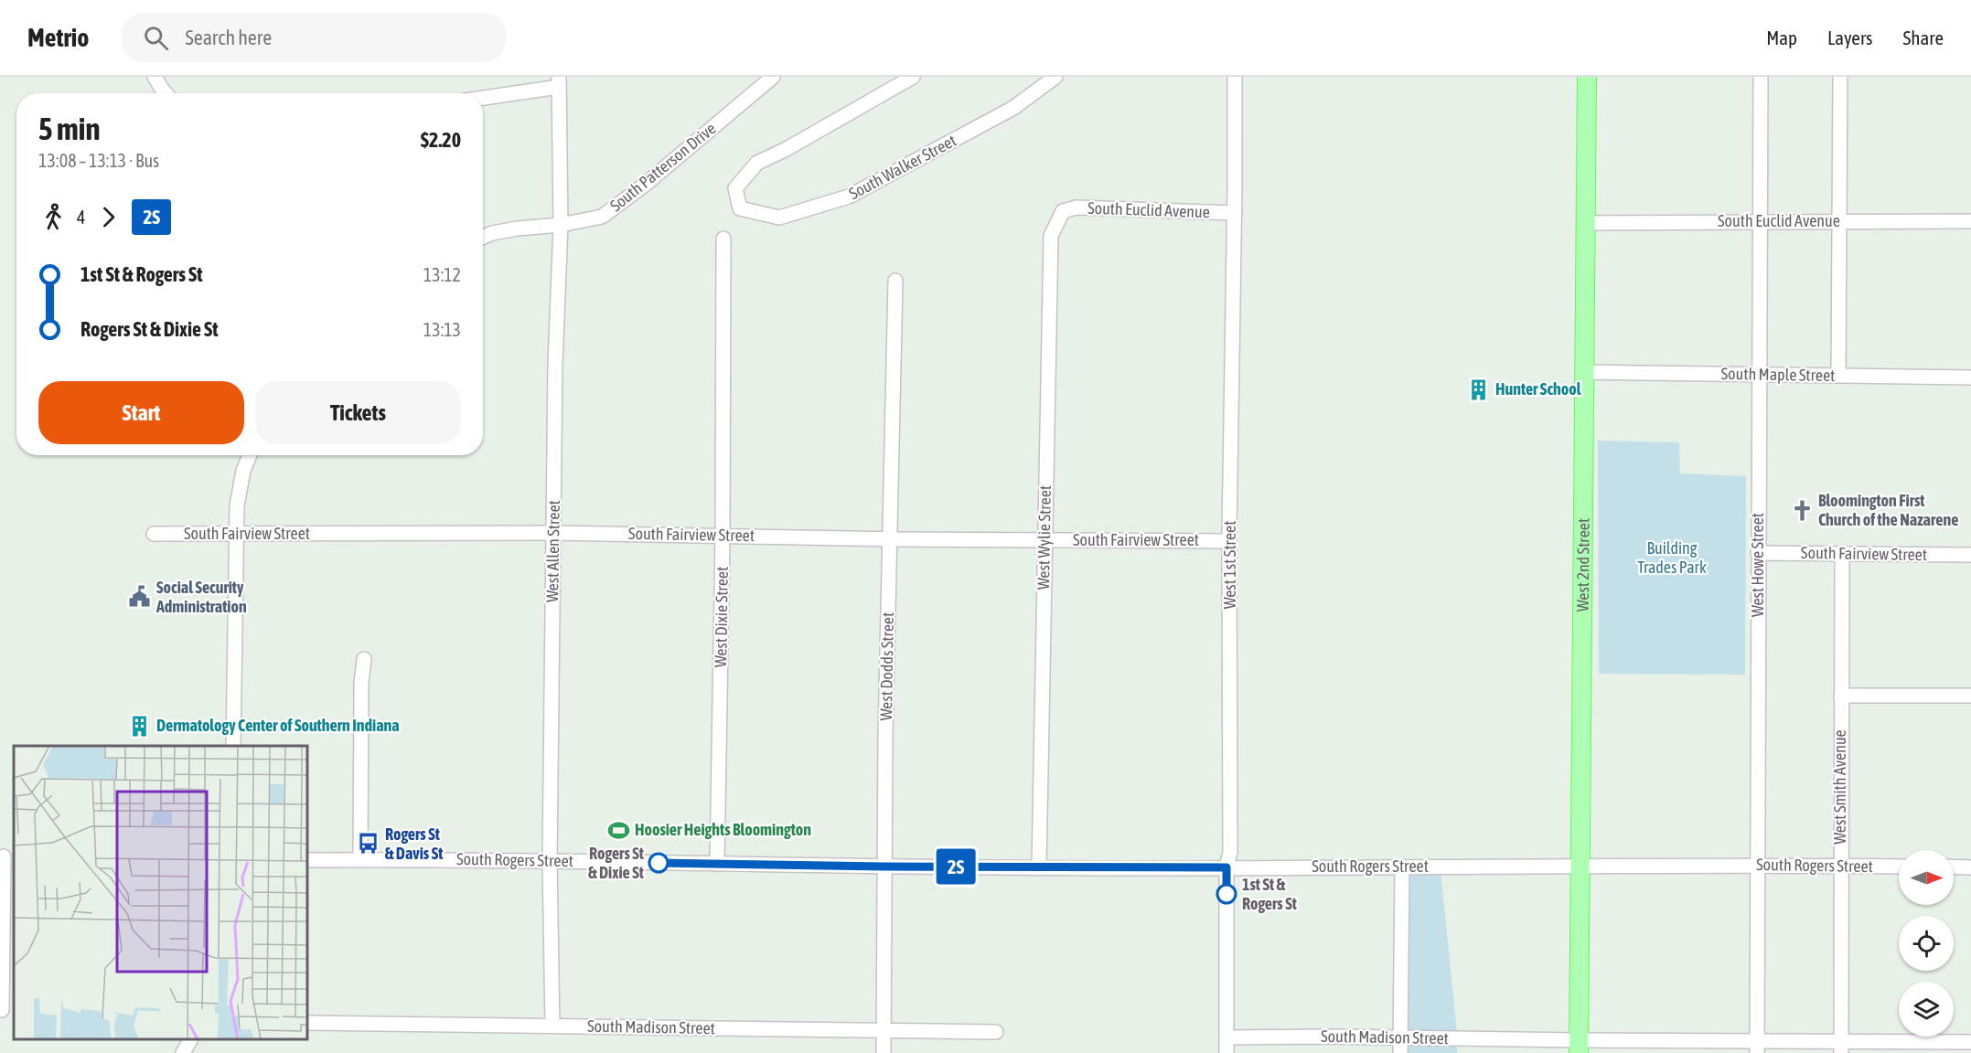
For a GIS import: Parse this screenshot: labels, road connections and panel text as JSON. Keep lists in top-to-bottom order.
{
  "streets": {
    "main road": ["West 2nd Street"],
    "street": [
      "South Patterson Drive",
      "South Walker Street",
      "South Euclid Avenue",
      "South Maple Street",
      "South Fairview Street",
      "West Wylie Street",
      "West Allen Street",
      "West 1st Street",
      "West Howe Street",
      "West Dixie Street",
      "West Dodds Street",
      "West Smith Avenue",
      "South Rogers Street",
      "South Madison Street"
    ]
  },
  "crossings": [
    ["South Patterson Drive", "West Allen Street"],
    ["South Euclid Avenue", "West Wylie Street"],
    ["South Euclid Avenue", "West 1st Street"],
    ["South Euclid Avenue", "West 2nd Street"],
    ["South Euclid Avenue", "West Howe Street"],
    ["South Maple Street", "West 2nd Street"],
    ["South Maple Street", "West Howe Street"],
    ["South Fairview Street", "West Wylie Street"],
    ["South Fairview Street", "West Allen Street"],
    ["South Fairview Street", "West 1st Street"],
    ["South Fairview Street", "West Howe Street"],
    ["South Fairview Street", "West Dixie Street"],
    ["South Fairview Street", "West Dodds Street"],
    ["South Fairview Street", "West Smith Avenue"],
    ["West Wylie Street", "South Rogers Street"],
    ["West Allen Street", "South Rogers Street"],
    ["West Allen Street", "South Madison Street"],
    ["West 1st Street", "South Rogers Street"],
    ["West 1st Street", "South Madison Street"],
    ["West 2nd Street", "South Rogers Street"],
    ["West 2nd Street", "South Madison Street"],
    ["West Howe Street", "South Rogers Street"],
    ["West Howe Street", "South Madison Street"],
    ["West Dixie Street", "South Rogers Street"],
    ["West Dodds Street", "South Rogers Street"],
    ["West Dodds Street", "South Madison Street"],
    ["West Smith Avenue", "South Rogers Street"],
    ["West Smith Avenue", "South Madison Street"]
  ],
  "parks": ["Building Trades Park"],
  "places": {
    "building": ["Hunter School", "Dermatology Center of Southern Indiana"],
    "church": ["Bloomington First Church of the Nazarene"],
    "public building": ["Social Security Administration"],
    "sports": ["Hoosier Heights Bloomington"],
    "bus stop": ["Rogers St & Davis St"],
    "other": ["Rogers St & Dixie St", "1st St & Rogers St"]
  },
  "lines": ["bus line 2S"],
  "north": "right",
  "page": {
    "header": "Metrio",
    "search": "Search here",
    "nav": ["Map", "Layers", "Share"],
    "on_map": "2S",
    "heading": ["5 min", "13:08 – 13:13 · Bus", "$2.20"],
    "legs": ["4", "2S"],
    "list": [
      {
        "name": "1st St & Rogers St",
        "value": "13:12"
      },
      {
        "name": "Rogers St & Dixie St",
        "value": "13:13"
      }
    ],
    "buttons": ["Start", "Tickets"]
  }
}
